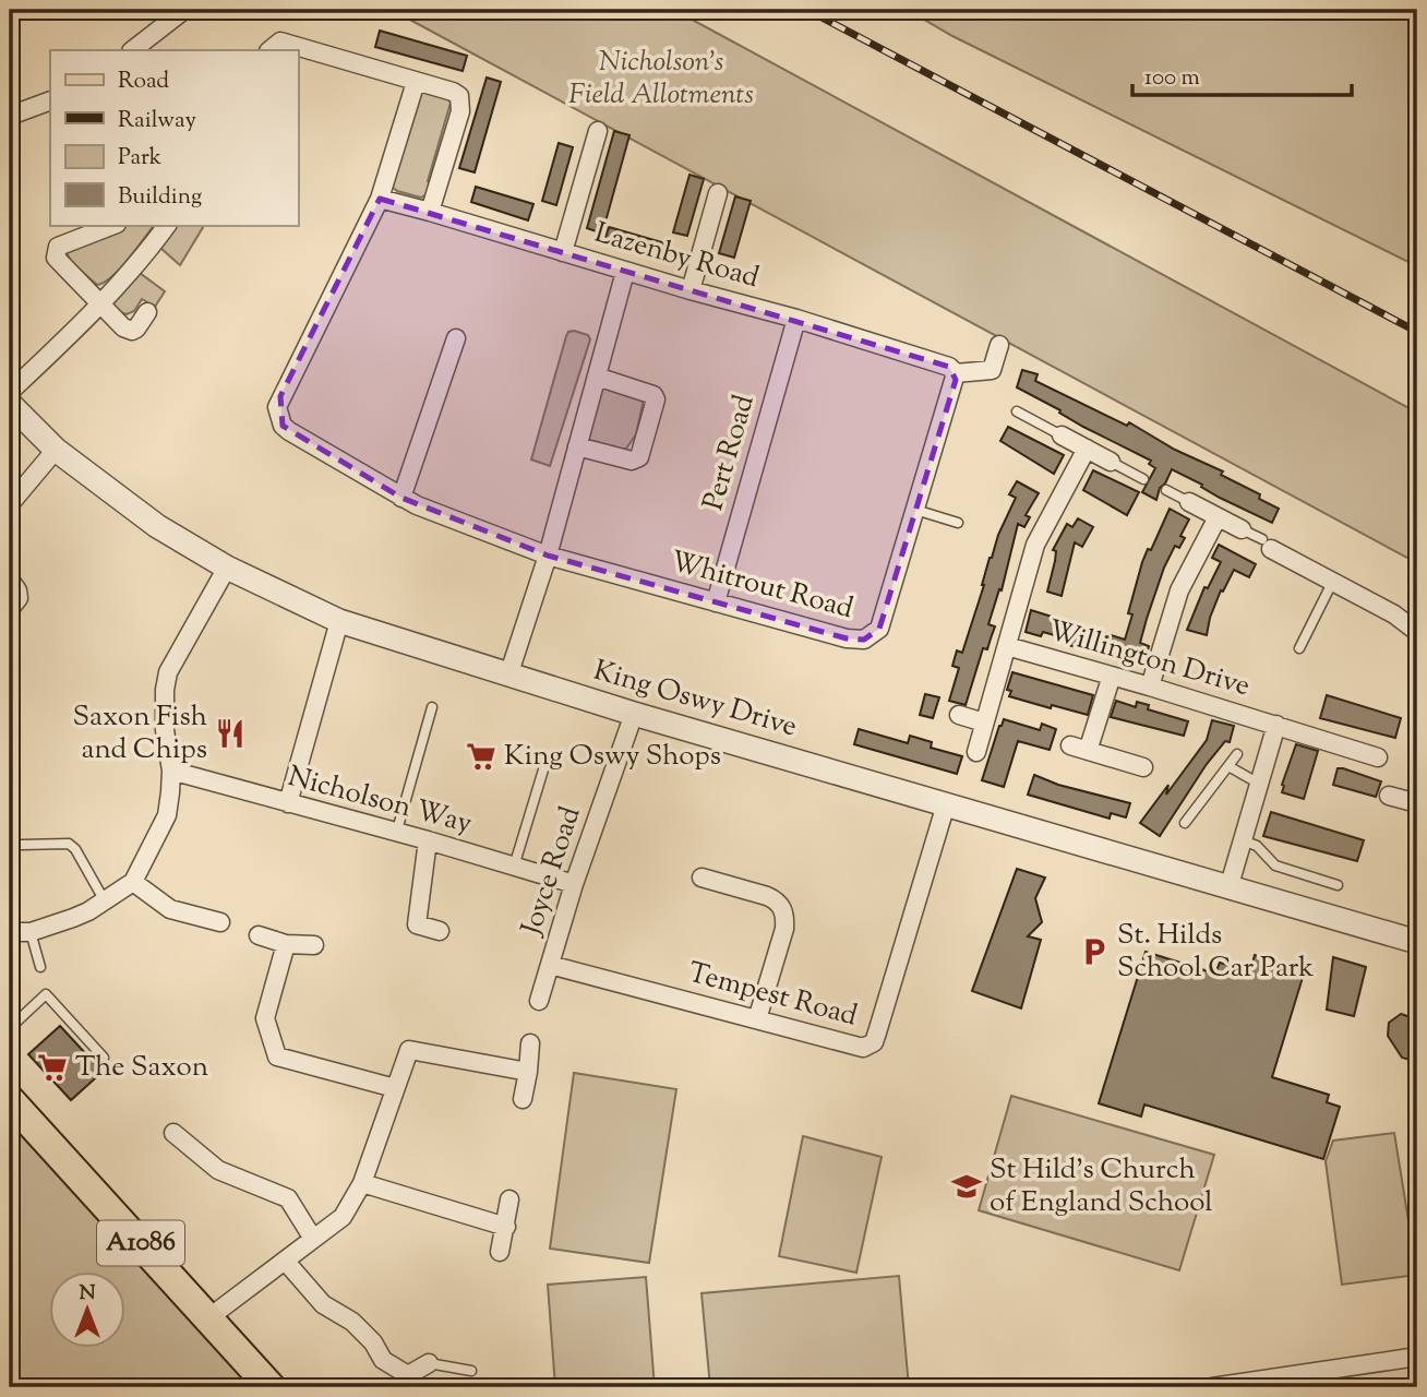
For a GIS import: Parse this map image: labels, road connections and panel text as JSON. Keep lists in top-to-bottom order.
{
  "streets": {
    "main road": ["A1086"],
    "street": [
      "Lazenby Road",
      "Pert Road",
      "Whitrout Road",
      "Willington Drive",
      "King Oswy Drive",
      "Nicholson Way",
      "Joyce Road",
      "Tempest Road"
    ]
  },
  "crossings": [
    ["Lazenby Road", "Pert Road"],
    ["Lazenby Road", "Whitrout Road"],
    ["Pert Road", "Whitrout Road"],
    ["Willington Drive", "King Oswy Drive"],
    ["King Oswy Drive", "Joyce Road"],
    ["King Oswy Drive", "Tempest Road"],
    ["Nicholson Way", "Joyce Road"],
    ["Joyce Road", "Tempest Road"]
  ],
  "parks": ["Nicholson's Field Allotments"],
  "places": {
    "restaurant": ["Saxon Fish and Chips"],
    "supermarket": ["King Oswy Shops", "The Saxon"],
    "parking": ["St. Hilds School Car Park"],
    "school or university": ["St Hild's Church of England School"]
  },
  "legend": [
    "Road",
    "Railway",
    "Park",
    "Building"
  ],
  "scale_bar": "100 m",
  "north": "top"
}
